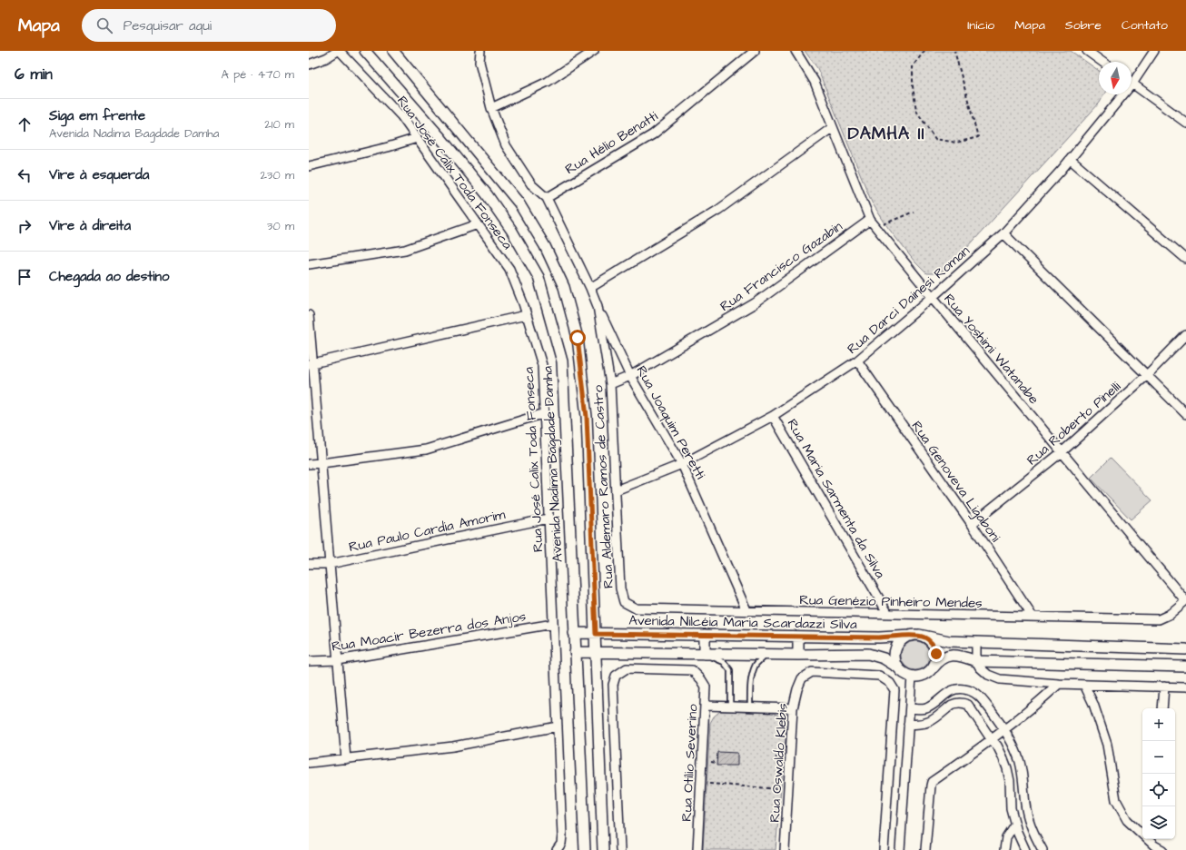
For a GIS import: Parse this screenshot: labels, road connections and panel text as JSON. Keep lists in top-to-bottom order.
{
  "streets": {
    "street": [
      "Rua Hélio Benatti",
      "Rua José Calix Toda Fonseca",
      "Rua Francisco Gazabin",
      "Rua Darci Dainesi Roman",
      "Rua Yoshimi Watanabe",
      "Rua Joaquim Peretti",
      "Rua Roberto Pinelli",
      "Avenida Nadima Bagdade Damha",
      "Rua Genoveva Ligaboni",
      "Rua Aldemaro Ramos de Castro",
      "Rua Maria Sarmenta da Silva",
      "Rua Paulo Cardia Amorim",
      "Rua Genézio Pinheiro Mendes",
      "Avenida Nilcéia Maria Scardazzi Silva",
      "Rua Moacir Bezerra dos Anjos",
      "Rua Otílio Severino",
      "Rua Oswaldo Klebis"
    ]
  },
  "crossings": [
    ["Rua Hélio Benatti", "Rua Aldemaro Ramos de Castro"],
    ["Rua José Calix Toda Fonseca", "Rua Paulo Cardia Amorim"],
    ["Rua José Calix Toda Fonseca", "Rua Moacir Bezerra dos Anjos"],
    ["Rua Francisco Gazabin", "Rua Yoshimi Watanabe"],
    ["Rua Francisco Gazabin", "Rua Joaquim Peretti"],
    ["Rua Francisco Gazabin", "Rua Aldemaro Ramos de Castro"],
    ["Rua Darci Dainesi Roman", "Rua Yoshimi Watanabe"],
    ["Rua Darci Dainesi Roman", "Rua Joaquim Peretti"],
    ["Rua Darci Dainesi Roman", "Rua Genoveva Ligaboni"],
    ["Rua Darci Dainesi Roman", "Rua Aldemaro Ramos de Castro"],
    ["Rua Darci Dainesi Roman", "Rua Maria Sarmenta da Silva"],
    ["Rua Yoshimi Watanabe", "Rua Roberto Pinelli"],
    ["Rua Yoshimi Watanabe", "Rua Genézio Pinheiro Mendes"],
    ["Rua Joaquim Peretti", "Rua Aldemaro Ramos de Castro"],
    ["Rua Joaquim Peretti", "Rua Genézio Pinheiro Mendes"],
    ["Rua Roberto Pinelli", "Rua Genoveva Ligaboni"],
    ["Avenida Nadima Bagdade Damha", "Avenida Nilcéia Maria Scardazzi Silva"],
    ["Rua Genoveva Ligaboni", "Rua Genézio Pinheiro Mendes"],
    ["Rua Aldemaro Ramos de Castro", "Rua Genézio Pinheiro Mendes"],
    ["Rua Maria Sarmenta da Silva", "Rua Genézio Pinheiro Mendes"]
  ],
  "districts": ["DAMHA II"],
  "north": "bottom",
  "page": {
    "header": "Mapa",
    "search": "Pesquisar aqui",
    "nav": [
      "Início",
      "Mapa",
      "Sobre",
      "Contato"
    ],
    "heading": ["6 min", "A pé · 470 m"],
    "list": [
      ["Siga em frente", "Avenida Nadima Bagdade Damha", "210 m"],
      ["Vire à esquerda", "230 m"],
      ["Vire à direita", "30 m"],
      "Chegada ao destino"
    ],
    "map_buttons": ["+", "−"]
  }
}
